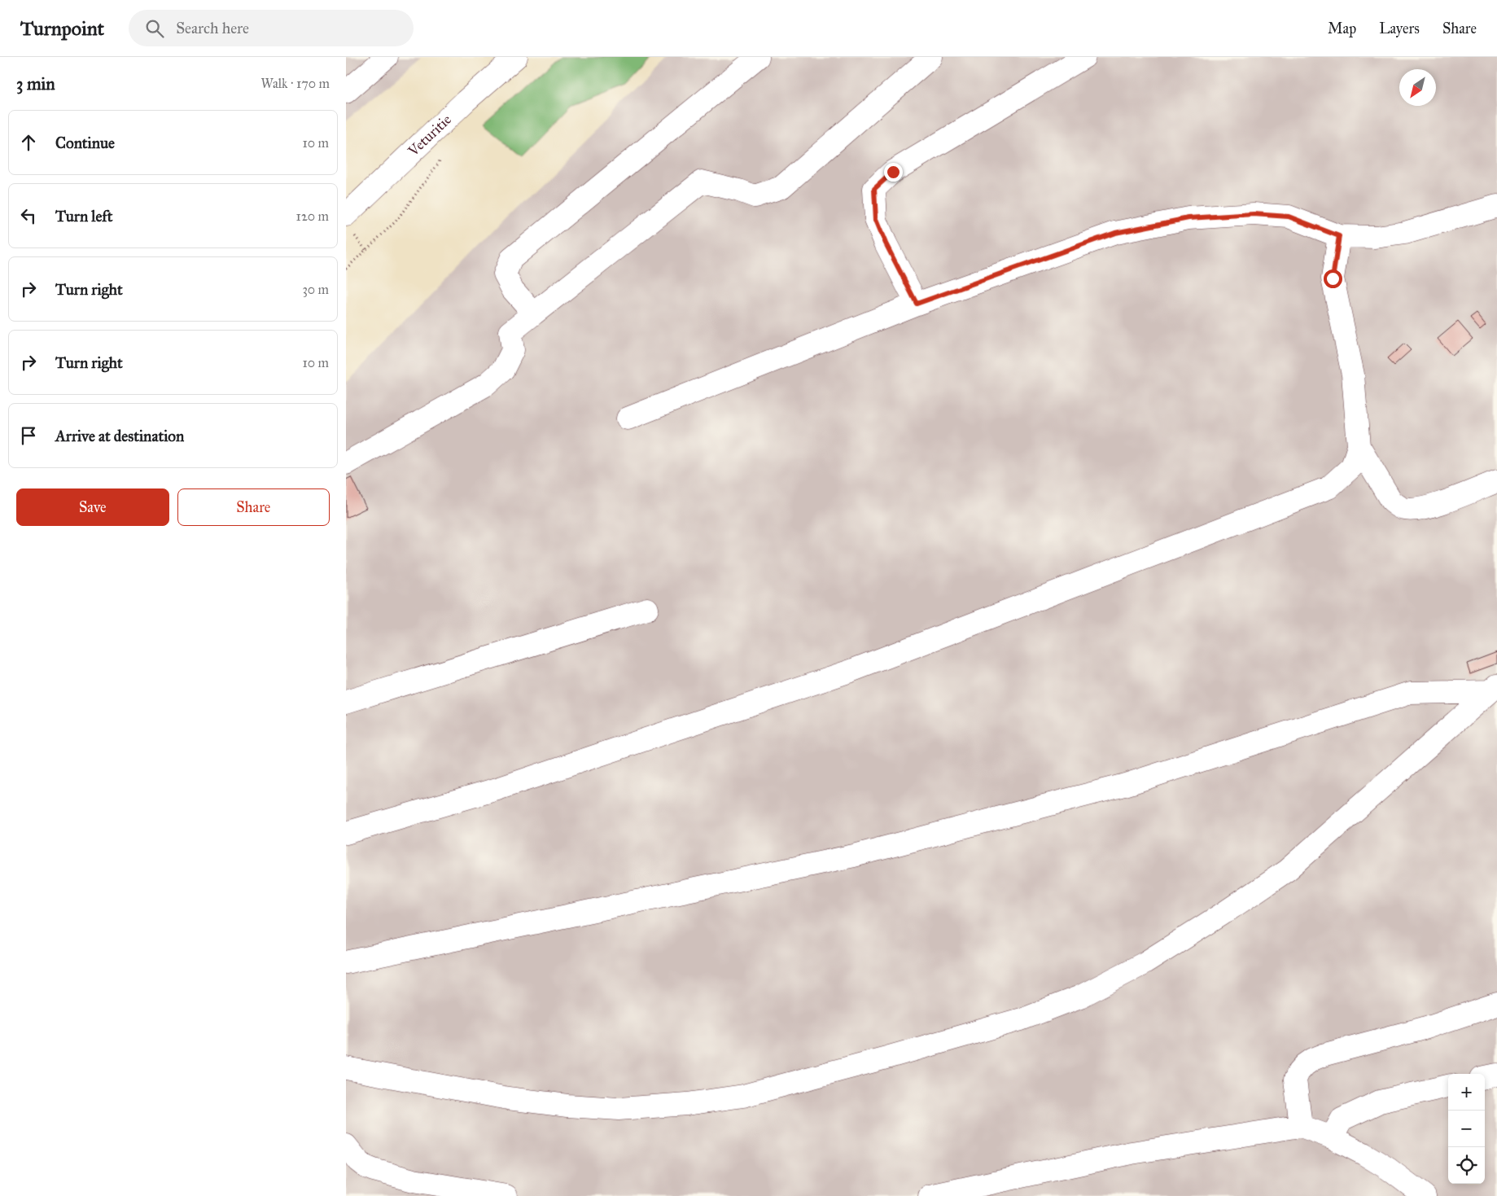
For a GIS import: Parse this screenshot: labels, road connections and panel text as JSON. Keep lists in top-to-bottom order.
{
  "streets": {
    "main road": ["Veturitie"]
  },
  "north": "bottom left",
  "page": {
    "header": "Turnpoint",
    "search": "Search here",
    "nav": ["Map", "Layers", "Share"],
    "heading": ["3 min", "Walk · 170 m"],
    "list": [
      ["Continue", "10 m"],
      ["Turn left", "120 m"],
      ["Turn right", "30 m"],
      ["Turn right", "10 m"],
      "Arrive at destination"
    ],
    "buttons": ["Save", "Share"],
    "map_buttons": ["+", "−"]
  }
}
